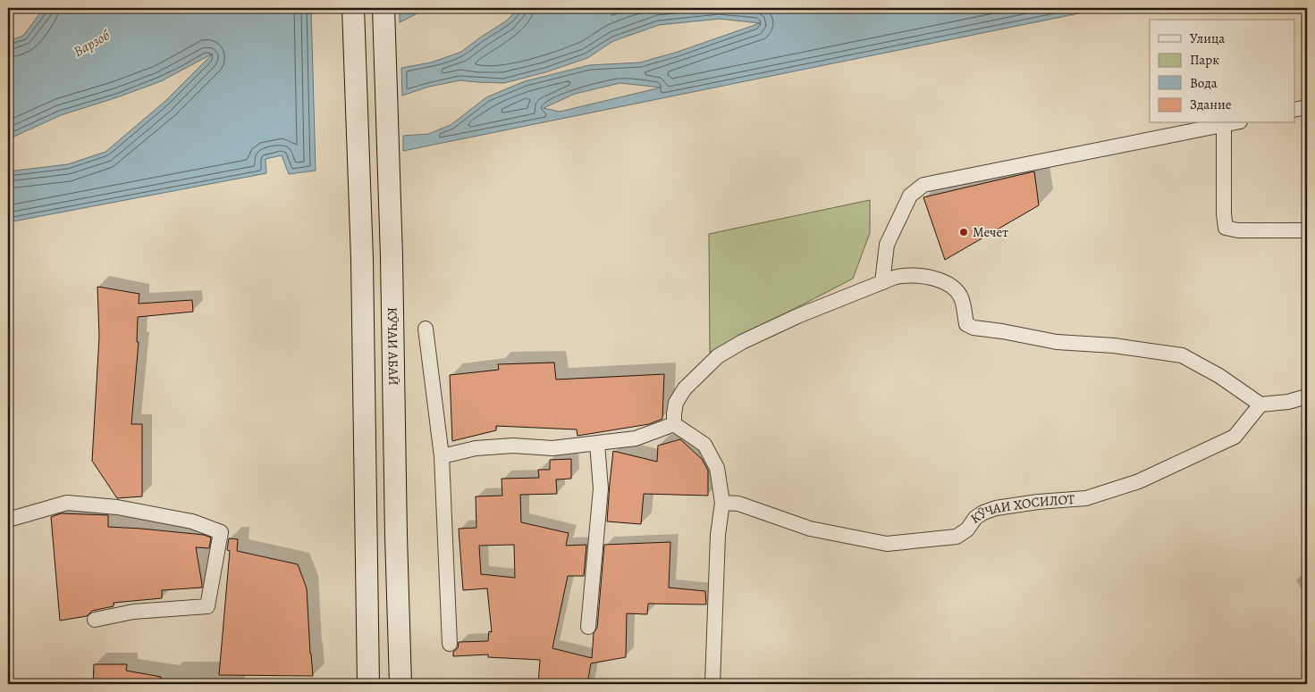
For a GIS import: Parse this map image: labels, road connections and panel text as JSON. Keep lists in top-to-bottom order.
{
  "streets": {
    "main road": ["КӮЧАИ АБАӢ"],
    "street": ["КӮЧАИ ХОСИЛОТ"]
  },
  "water": ["Варзоб"],
  "places": ["Мечет"],
  "legend": [
    "Улица",
    "Парк",
    "Вода",
    "Здание"
  ]
}
